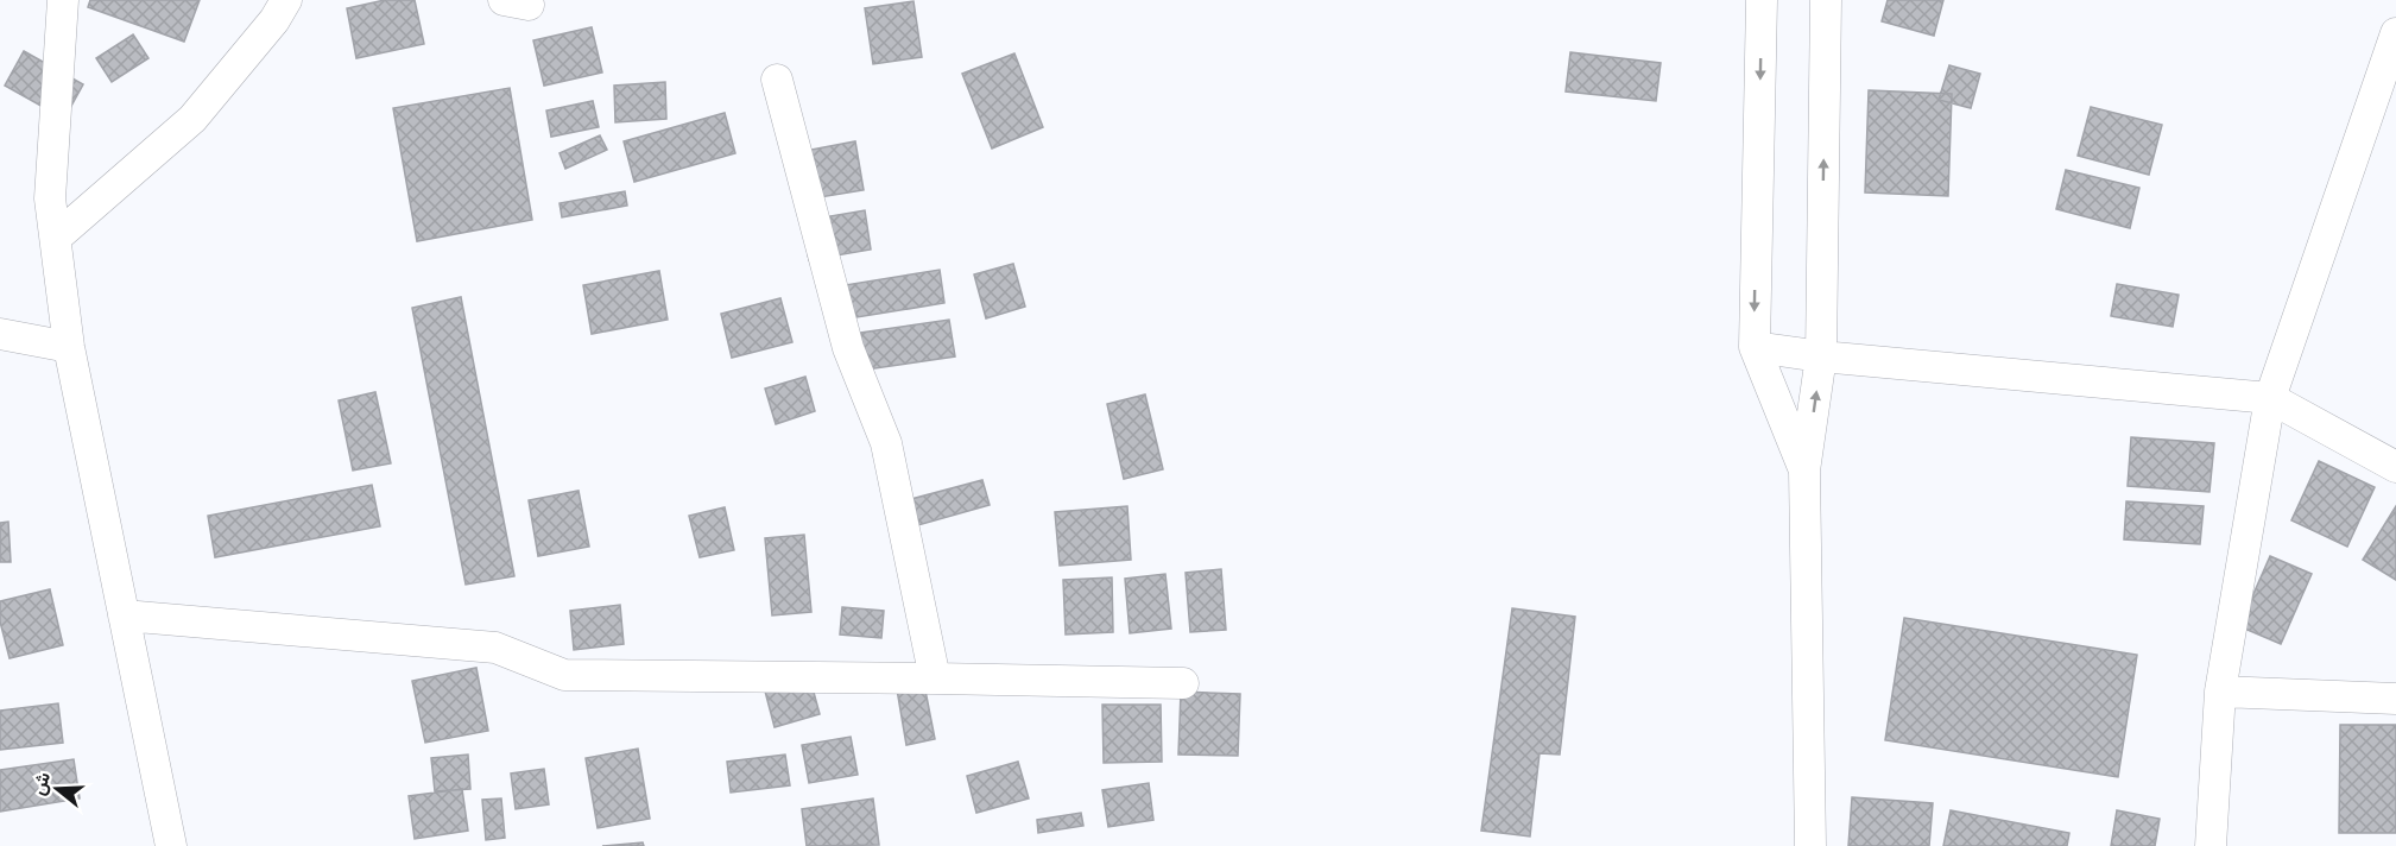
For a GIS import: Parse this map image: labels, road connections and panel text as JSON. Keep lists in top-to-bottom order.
{
  "north": "left"
}
